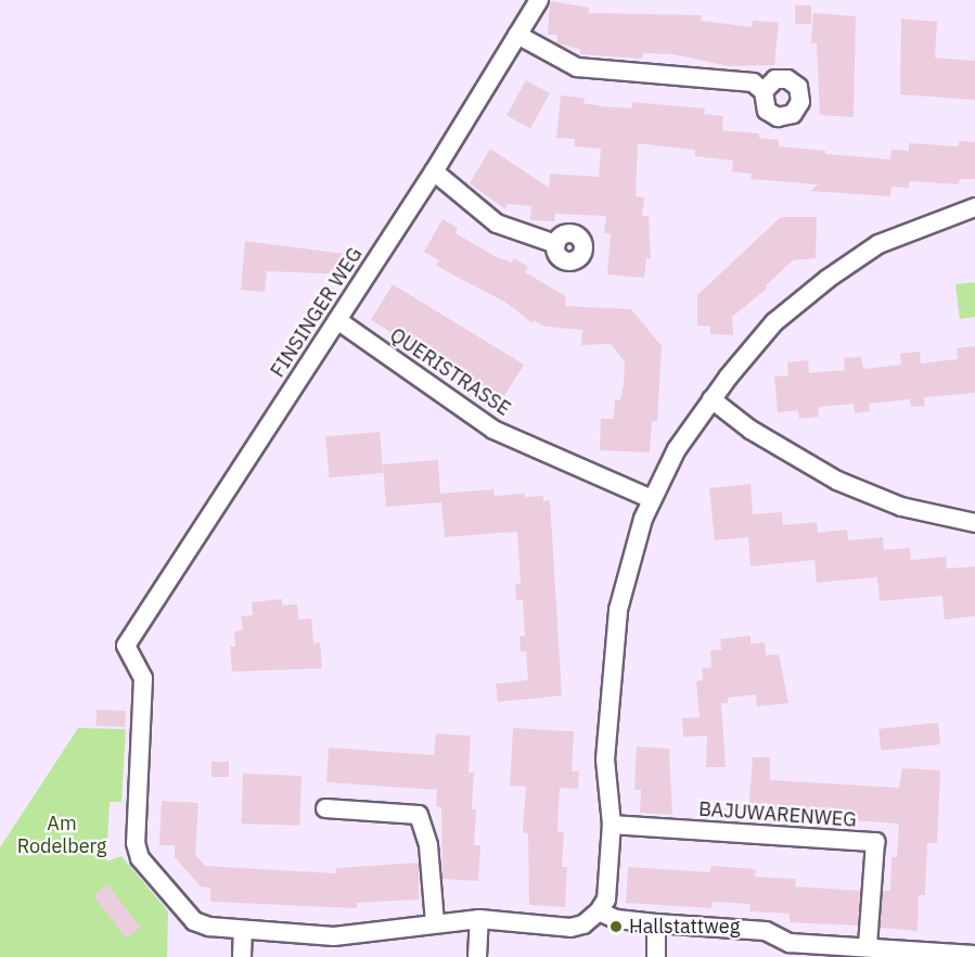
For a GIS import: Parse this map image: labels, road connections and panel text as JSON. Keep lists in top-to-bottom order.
{
  "streets": {
    "street": ["FINSINGER WEG", "QUERISTRASSE", "BAJUWARENWEG"]
  },
  "crossings": [
    ["FINSINGER WEG", "QUERISTRASSE"]
  ],
  "parks": ["Am Rodelberg"],
  "places": ["Hallstattweg"]
}
